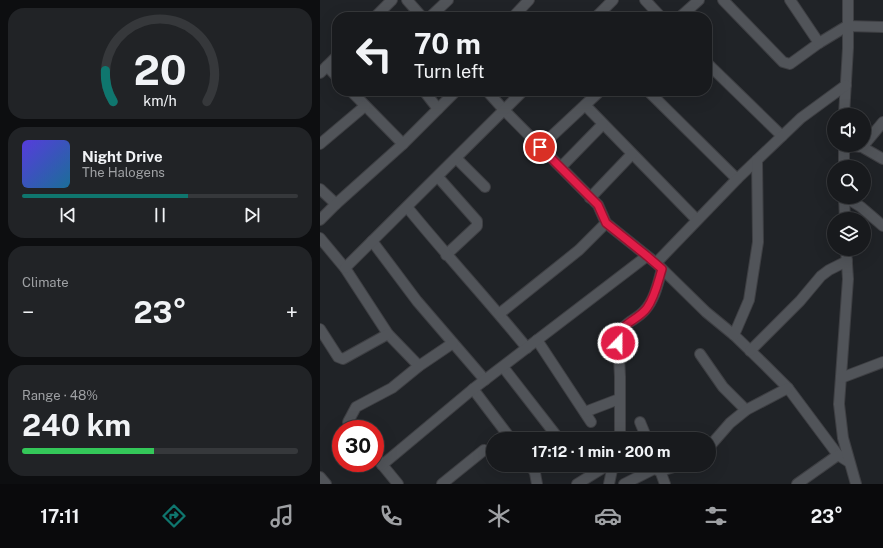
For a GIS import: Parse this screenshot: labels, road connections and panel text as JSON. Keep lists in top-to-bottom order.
{
  "page": {
    "turn": ["70 m", "Turn left"],
    "song": ["Night Drive", "The Halogens"],
    "tile": [
      "Climate",
      ["Range · 48%", "240 km"]
    ],
    "heat": ["−", "23°", "+"],
    "limit": "30",
    "trip": "17:12 · 1 min · 200 m",
    "tabs": ["17:11", "23°"],
    "gauge": ["20", "km/h"]
  }
}
